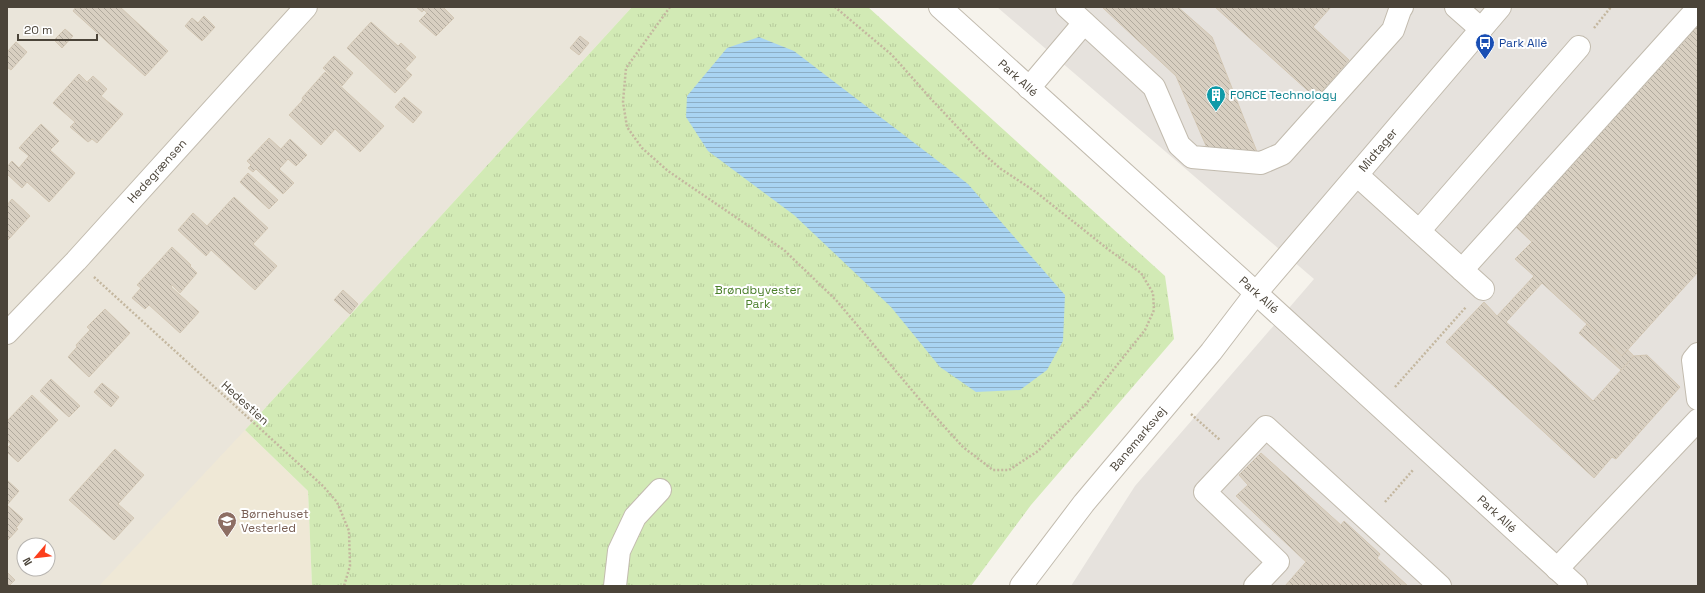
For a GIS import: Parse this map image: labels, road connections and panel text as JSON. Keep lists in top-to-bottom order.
{
  "streets": {
    "street": [
      "Park Allé",
      "Midtager",
      "Hedegrænsen",
      "Banemarksvej"
    ],
    "path": ["Hedestien"]
  },
  "crossings": [
    ["Park Allé", "Midtager"],
    ["Park Allé", "Banemarksvej"],
    ["Midtager", "Banemarksvej"],
    ["Hedegrænsen", "Hedestien"]
  ],
  "parks": ["Brøndbyvester Park"],
  "places": {
    "bus stop": ["Park Allé"],
    "building": ["FORCE Technology"],
    "school or university": ["Børnehuset Vesterled"]
  },
  "scale_bar": "20 m",
  "north": "bottom left"
}
